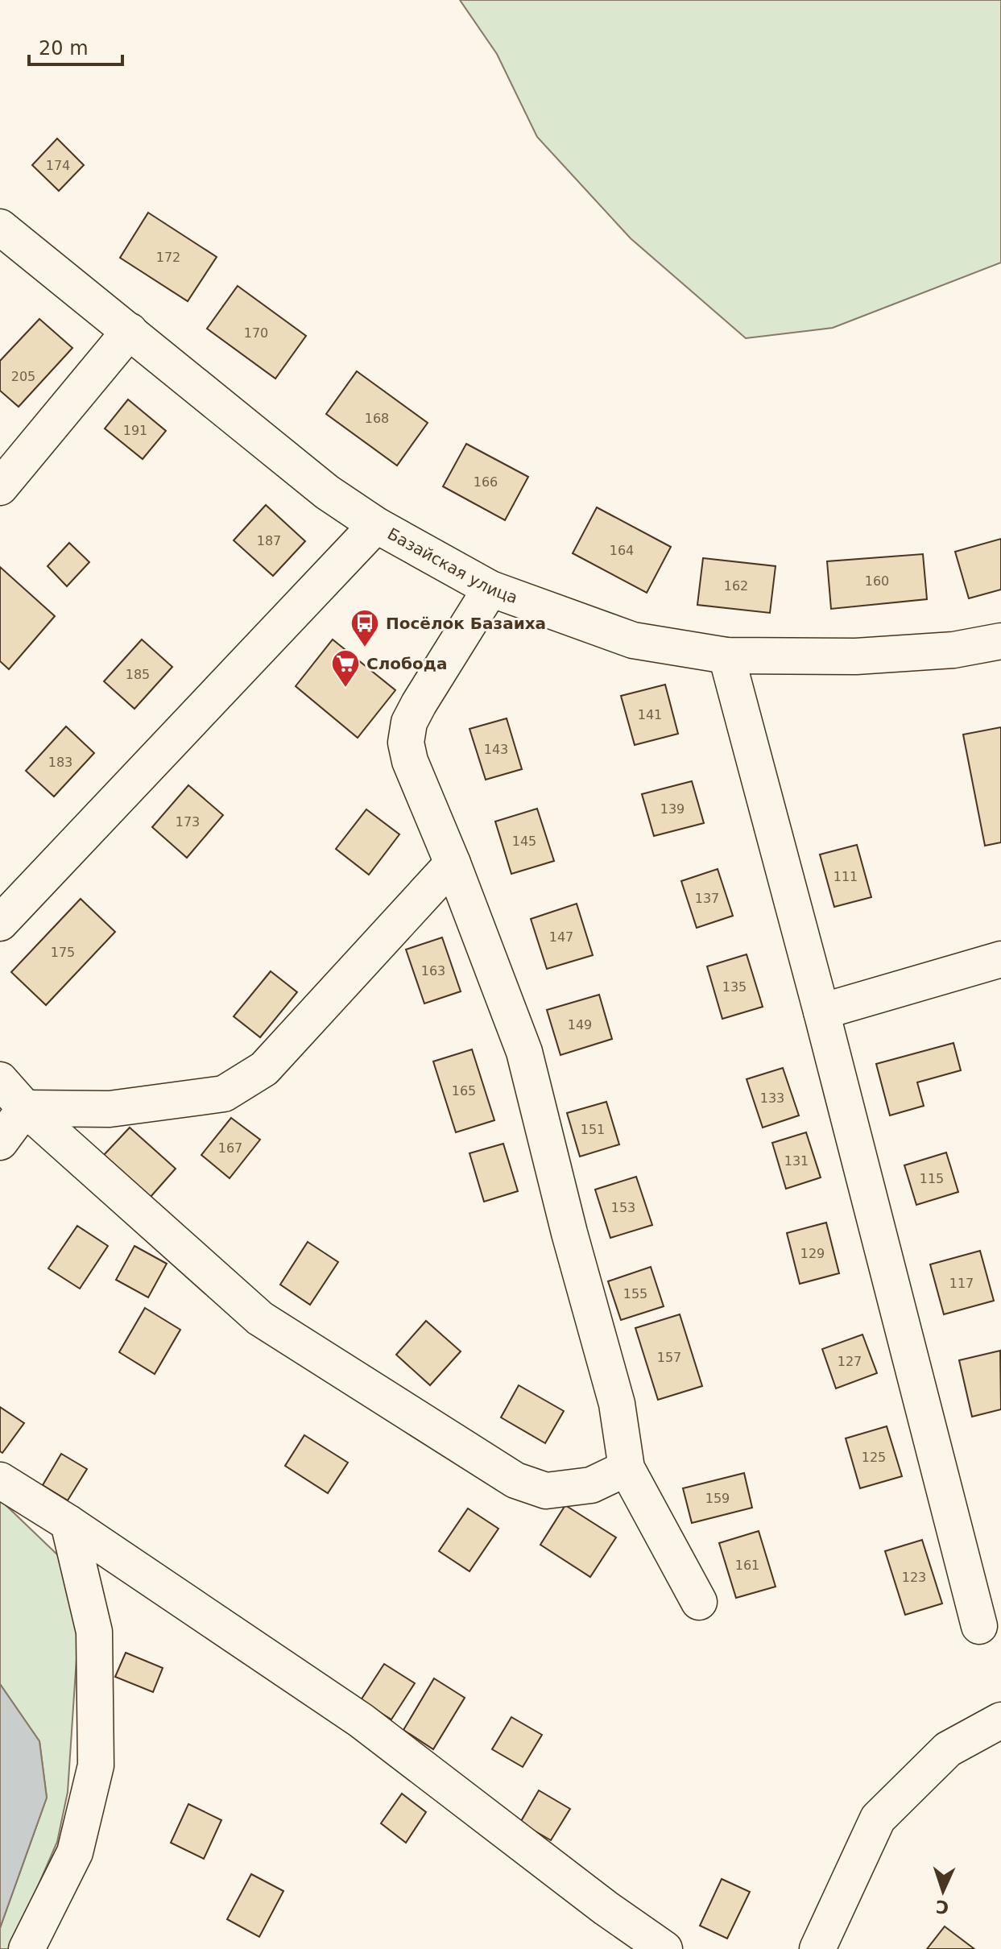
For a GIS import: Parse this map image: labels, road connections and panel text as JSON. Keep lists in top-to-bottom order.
{
  "streets": {
    "street": ["Базайская улица"]
  },
  "places": {
    "bus stop": ["Посёлок Базаиха"],
    "supermarket": ["Слобода"]
  },
  "house_numbers": [
    "174",
    "172",
    "170",
    "205",
    "168",
    "191",
    "166",
    "187",
    "164",
    "160",
    "162",
    "185",
    "141",
    "143",
    "183",
    "139",
    "173",
    "145",
    "111",
    "137",
    "147",
    "175",
    "163",
    "135",
    "149",
    "165",
    "133",
    "151",
    "167",
    "131",
    "115",
    "153",
    "129",
    "117",
    "155",
    "157",
    "127",
    "125",
    "159",
    "161",
    "123"
  ],
  "scale_bar": "20 m",
  "north": "bottom"
}
